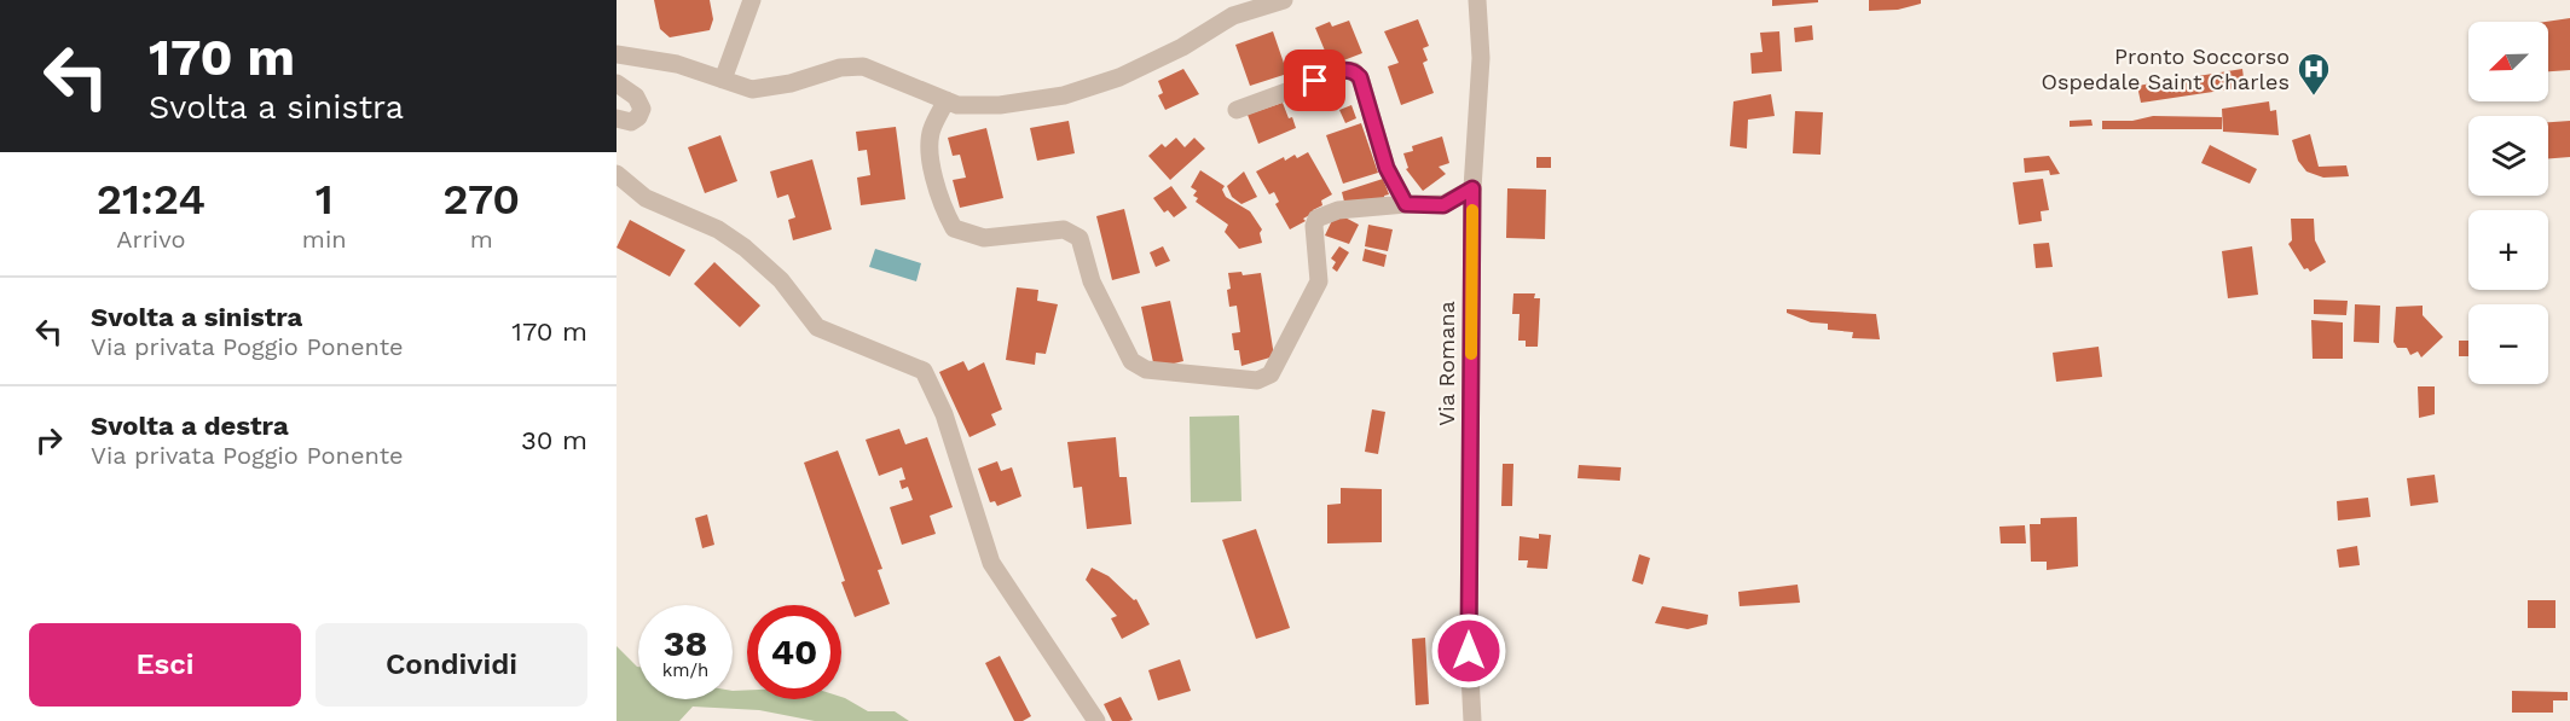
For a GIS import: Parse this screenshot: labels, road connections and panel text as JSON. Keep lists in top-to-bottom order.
{
  "streets": {
    "street": ["Via Romana"]
  },
  "places": {
    "hospital": ["Pronto Soccorso Ospedale Saint Charles"]
  },
  "north": "bottom left",
  "page": {
    "turn": ["170 m", "Svolta a sinistra"],
    "map_buttons": ["+", "−"],
    "eta": [
      "21:24",
      "Arrivo",
      "1",
      "min",
      "270",
      "m"
    ],
    "list": [
      {
        "name": "Svolta a sinistra",
        "note": "Via privata Poggio Ponente",
        "value": "170 m"
      },
      {
        "name": "Svolta a destra",
        "note": "Via privata Poggio Ponente",
        "value": "30 m"
      }
    ],
    "speed": "38 km/h",
    "limit": "40",
    "buttons": ["Esci", "Condividi"]
  }
}
